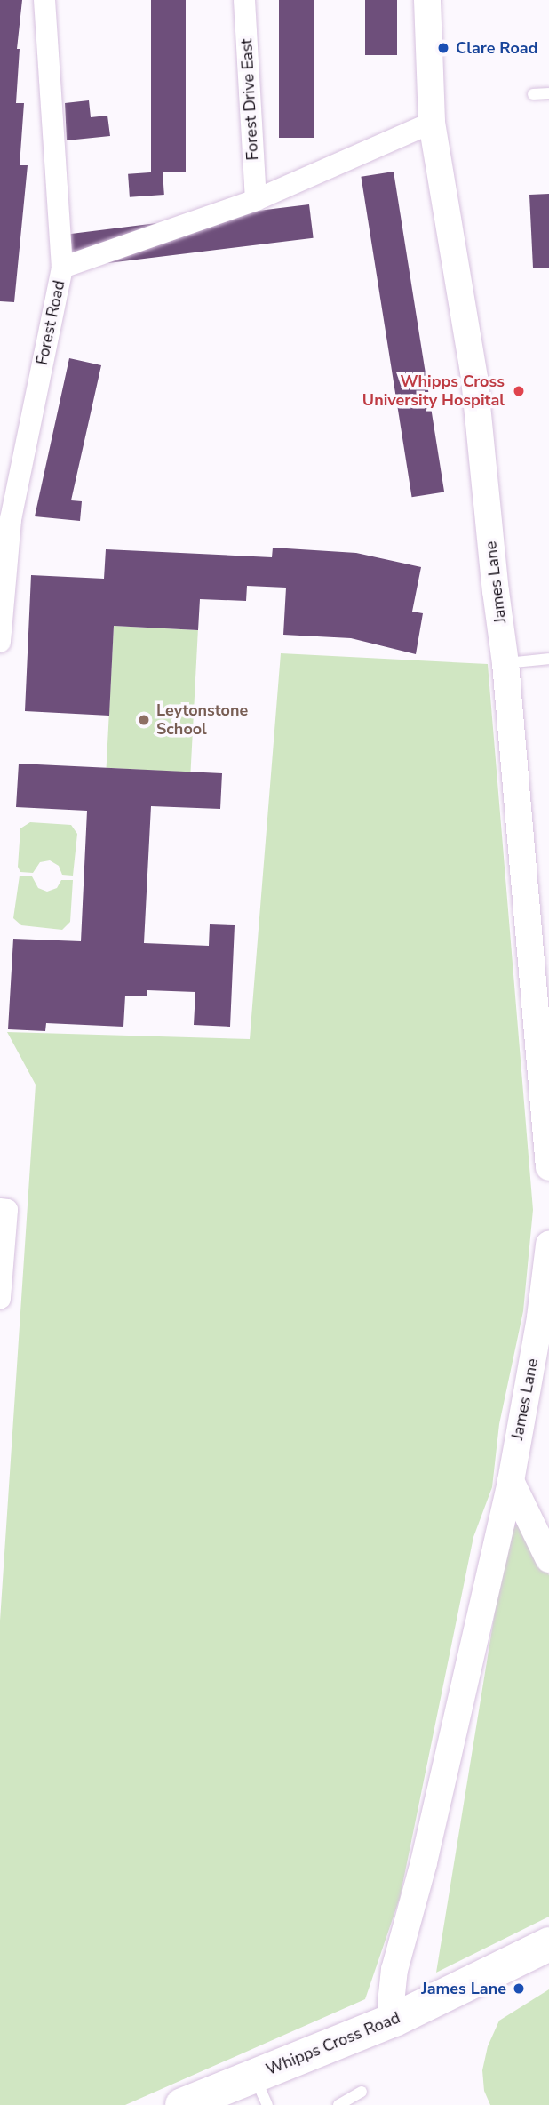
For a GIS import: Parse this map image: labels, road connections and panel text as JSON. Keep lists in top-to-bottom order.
{
  "streets": {
    "main road": ["Whipps Cross Road"],
    "street": ["Forest Drive East", "Forest Road", "James Lane"]
  },
  "crossings": [
    ["James Lane", "Whipps Cross Road"]
  ],
  "places": [
    "Clare Road",
    "Whipps Cross University Hospital",
    "Leytonstone School",
    "James Lane"
  ]
}
